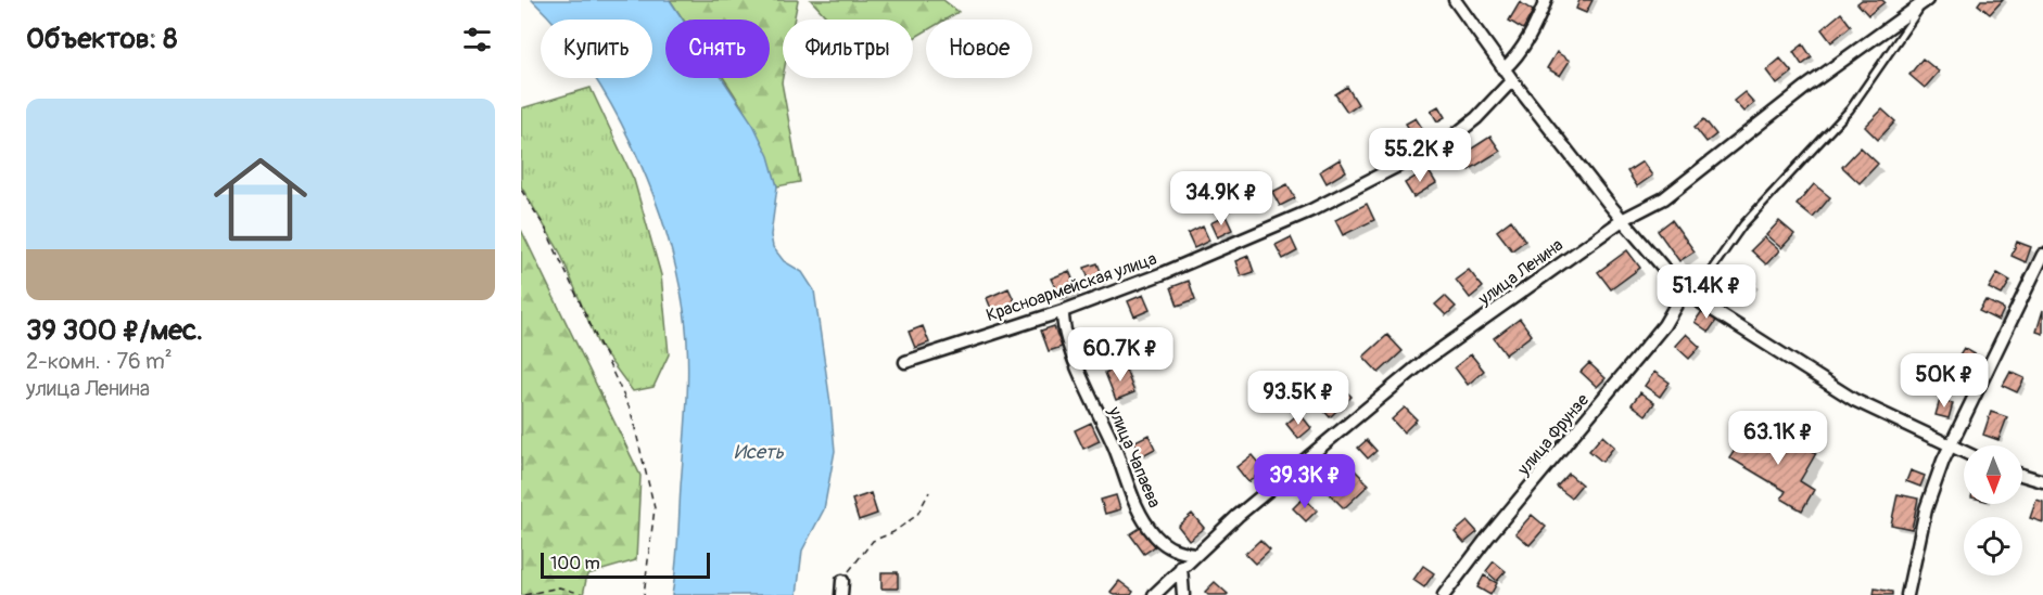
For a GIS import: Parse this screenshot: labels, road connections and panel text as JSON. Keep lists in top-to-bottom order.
{
  "streets": {
    "street": [
      "улица Ленина",
      "Красноармейская улица",
      "улица Фрунзе",
      "улица Чапаева"
    ]
  },
  "crossings": [
    ["улица Ленина", "улица Чапаева"],
    ["Красноармейская улица", "улица Чапаева"]
  ],
  "water": ["Исеть"],
  "scale_bar": "100 m",
  "north": "bottom",
  "page": {
    "heading": "Объектов: 8",
    "chip": [
      "Купить",
      "Снять",
      "Фильтры",
      "Новое"
    ],
    "list": [
      {
        "name": "39 300 ₽/мес.",
        "note": "2-комн. · 76 m² · улица Ленина"
      }
    ],
    "price": [
      "55.2K ₽",
      "34.9K ₽",
      "51.4K ₽",
      "60.7K ₽",
      "50K ₽",
      "93.5K ₽",
      "63.1K ₽",
      "39.3K ₽"
    ],
    "scale": "100 m"
  }
}
